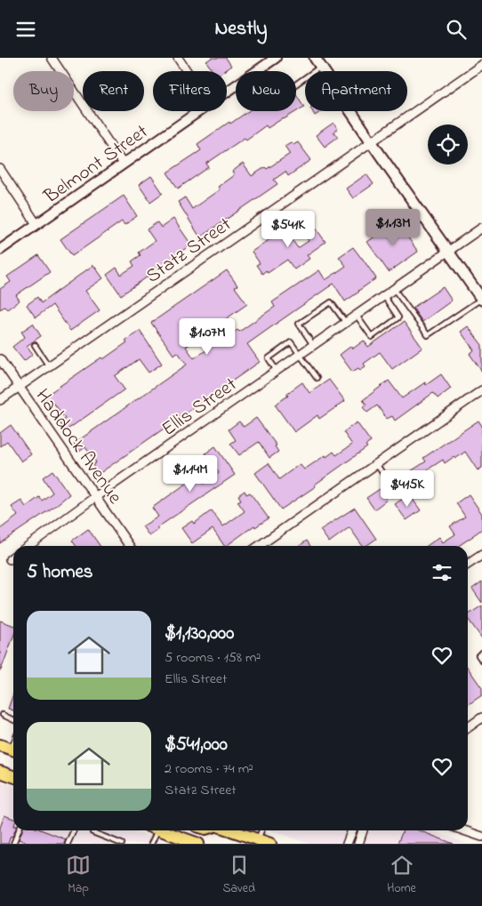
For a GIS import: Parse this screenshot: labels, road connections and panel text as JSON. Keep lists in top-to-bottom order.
{
  "streets": {
    "street": [
      "Belmont Street",
      "Statz Street",
      "Ellis Street",
      "Haddock Avenue"
    ]
  },
  "crossings": [
    ["Statz Street", "Haddock Avenue"],
    ["Ellis Street", "Haddock Avenue"]
  ],
  "page": {
    "header": "Nestly",
    "chip": [
      "Buy",
      "Rent",
      "Filters",
      "New",
      "Apartment"
    ],
    "price": [
      "$1.13M",
      "$541K",
      "$1.07M",
      "$1.14M",
      "$415K"
    ],
    "heading": "5 homes",
    "list": [
      {
        "name": "$1,130,000",
        "note": "5 rooms · 158 m² · Ellis Street"
      },
      {
        "name": "$541,000",
        "note": "2 rooms · 74 m² · Statz Street"
      }
    ],
    "tabs": ["Map", "Saved", "Home"]
  }
}
